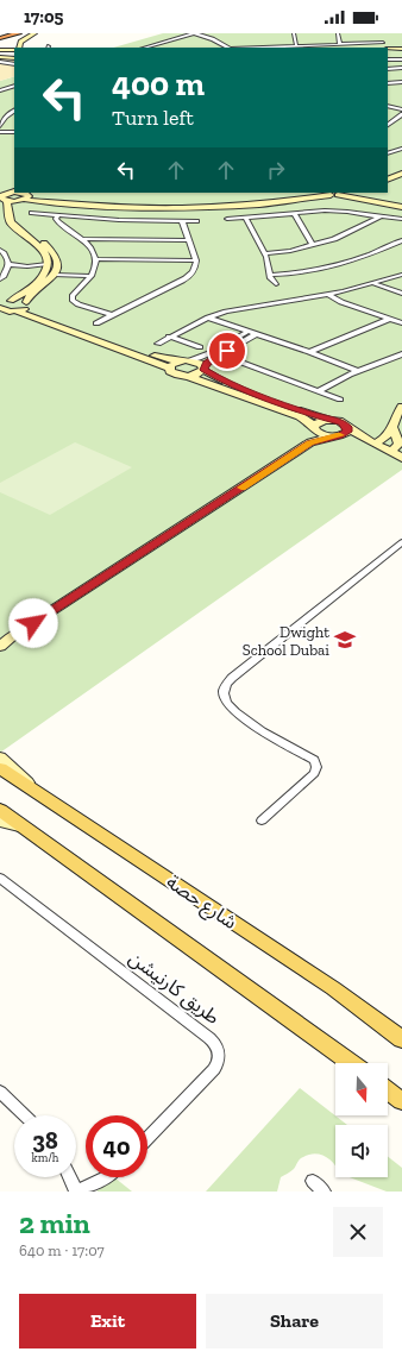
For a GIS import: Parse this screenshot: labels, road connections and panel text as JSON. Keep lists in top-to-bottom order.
{
  "streets": {
    "main road": ["شارع حصة"],
    "street": ["طريق كارنيشن"]
  },
  "places": {
    "school or university": ["Dwight School Dubai"]
  },
  "north": "bottom",
  "page": {
    "status": "17:05",
    "turn": ["400 m", "Turn left"],
    "speed": "38 km/h",
    "limit": "40",
    "heading": ["2 min", "640 m · 17:07"],
    "buttons": ["Exit", "Share"]
  }
}
